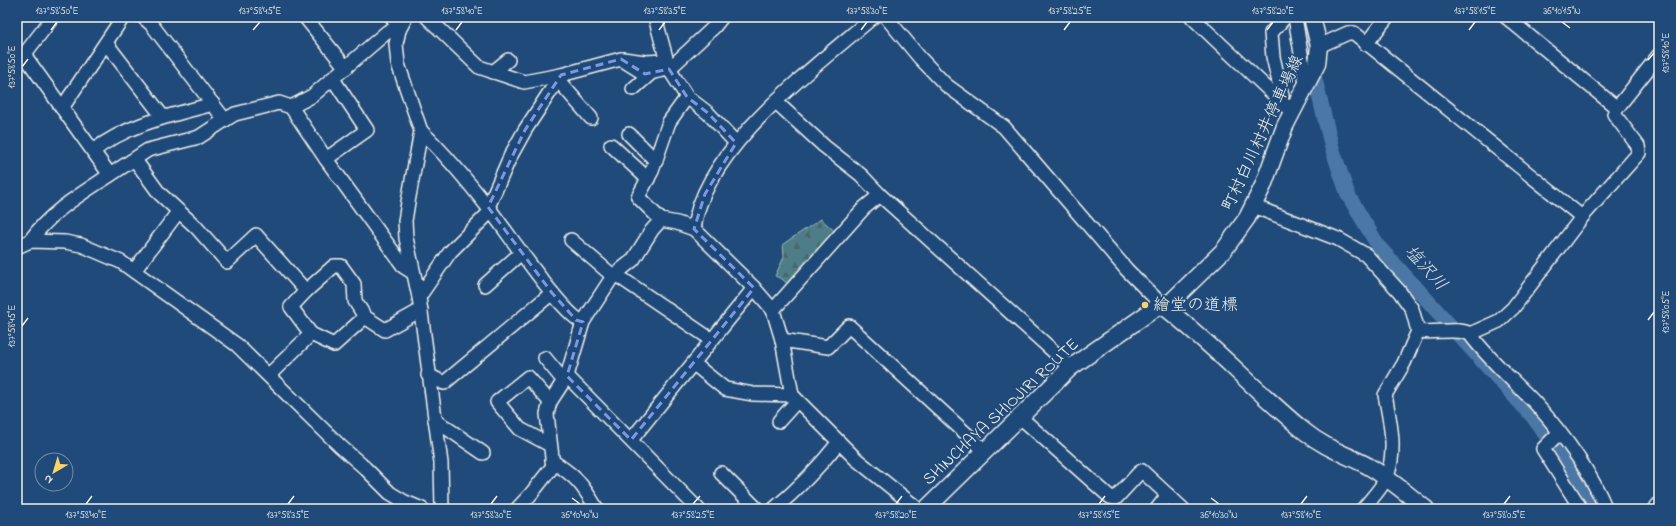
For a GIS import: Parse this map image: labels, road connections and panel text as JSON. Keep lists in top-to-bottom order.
{
  "streets": {
    "main road": ["町村白川村井停車場線", "SHINCHAYA SHIOJIRI ROUTE"]
  },
  "crossings": [
    ["町村白川村井停車場線", "SHINCHAYA SHIOJIRI ROUTE"]
  ],
  "water": ["塩沢川"],
  "places": ["繪堂の道標"],
  "north": "bottom left",
  "coordinates": [
    "137°58'50\"E",
    "137°58'45\"E",
    "137°58'40\"E",
    "137°58'35\"E",
    "137°58'30\"E",
    "137°58'25\"E",
    "137°58'20\"E",
    "137°58'15\"E",
    "36°10'15\"N",
    "137°58'10\"E",
    "137°58'05\"E",
    "36°10'40\"N",
    "36°10'30\"N"
  ]
}
